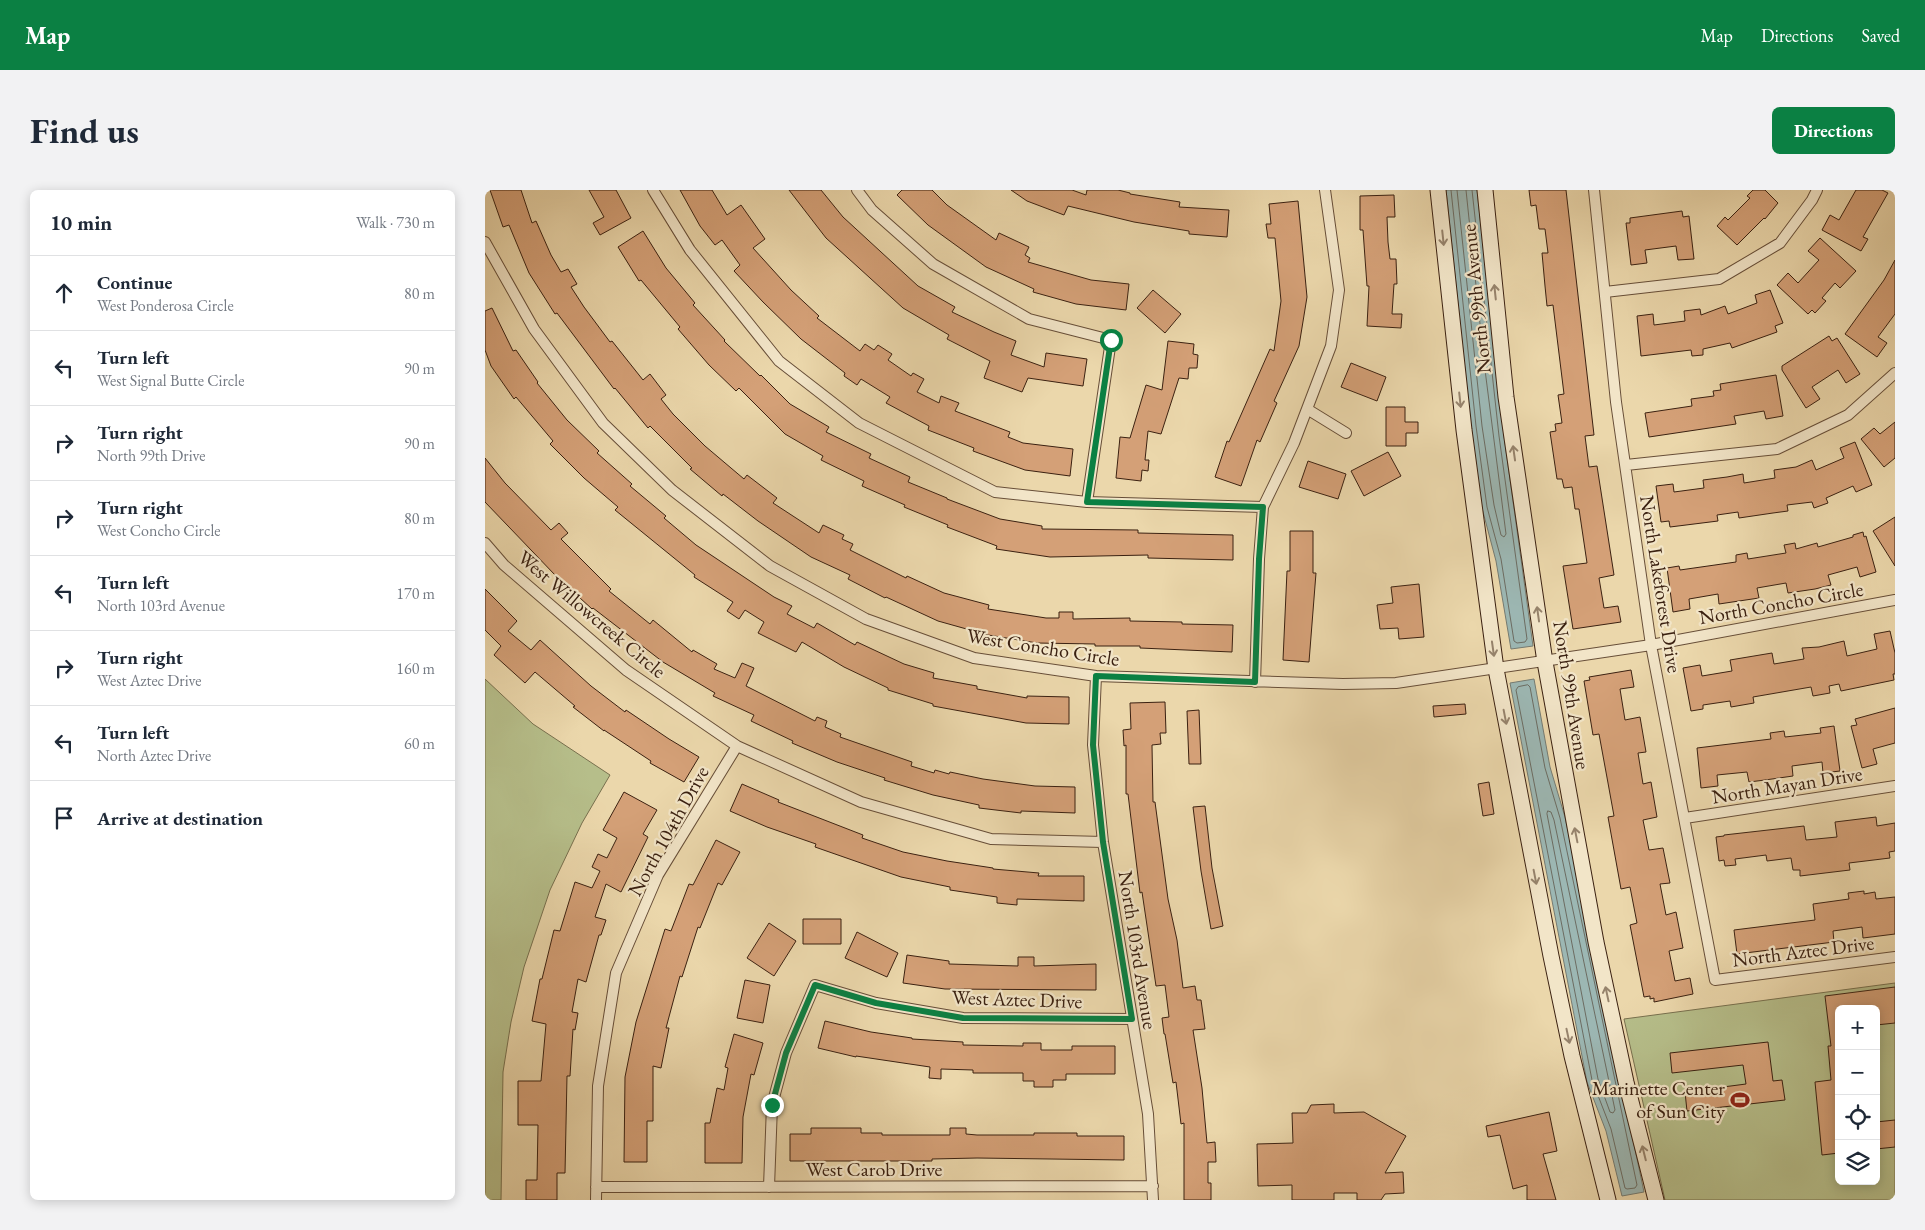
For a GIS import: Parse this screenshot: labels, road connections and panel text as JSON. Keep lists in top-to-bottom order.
{
  "streets": {
    "main road": ["North 99th Avenue"],
    "street": [
      "North Lakeforest Drive",
      "North Concho Circle",
      "West Willowcreek Circle",
      "West Concho Circle",
      "North Mayan Drive",
      "North 104th Drive",
      "North 103rd Avenue",
      "North Aztec Drive",
      "West Aztec Drive",
      "West Carob Drive"
    ]
  },
  "crossings": [
    ["North 99th Avenue", "North Concho Circle"],
    ["North 99th Avenue", "West Concho Circle"],
    ["North Lakeforest Drive", "North Concho Circle"],
    ["North Lakeforest Drive", "North Mayan Drive"],
    ["North Lakeforest Drive", "North Aztec Drive"],
    ["North Concho Circle", "West Concho Circle"],
    ["West Willowcreek Circle", "North 104th Drive"],
    ["West Willowcreek Circle", "North 103rd Avenue"],
    ["West Concho Circle", "North 103rd Avenue"],
    ["North 104th Drive", "West Carob Drive"],
    ["North 103rd Avenue", "West Aztec Drive"],
    ["North 103rd Avenue", "West Carob Drive"],
    ["West Aztec Drive", "West Carob Drive"]
  ],
  "places": {
    "sports": ["Marinette Center of Sun City"]
  },
  "page": {
    "header": "Map",
    "nav": ["Map", "Directions", "Saved"],
    "buttons": "Directions",
    "title": "Find us",
    "heading": ["10 min", "Walk · 730 m"],
    "list": [
      ["Continue", "West Ponderosa Circle", "80 m"],
      ["Turn left", "West Signal Butte Circle", "90 m"],
      ["Turn right", "North 99th Drive", "90 m"],
      ["Turn right", "West Concho Circle", "80 m"],
      ["Turn left", "North 103rd Avenue", "170 m"],
      ["Turn right", "West Aztec Drive", "160 m"],
      ["Turn left", "North Aztec Drive", "60 m"],
      "Arrive at destination"
    ],
    "map_buttons": ["+", "−"]
  }
}
